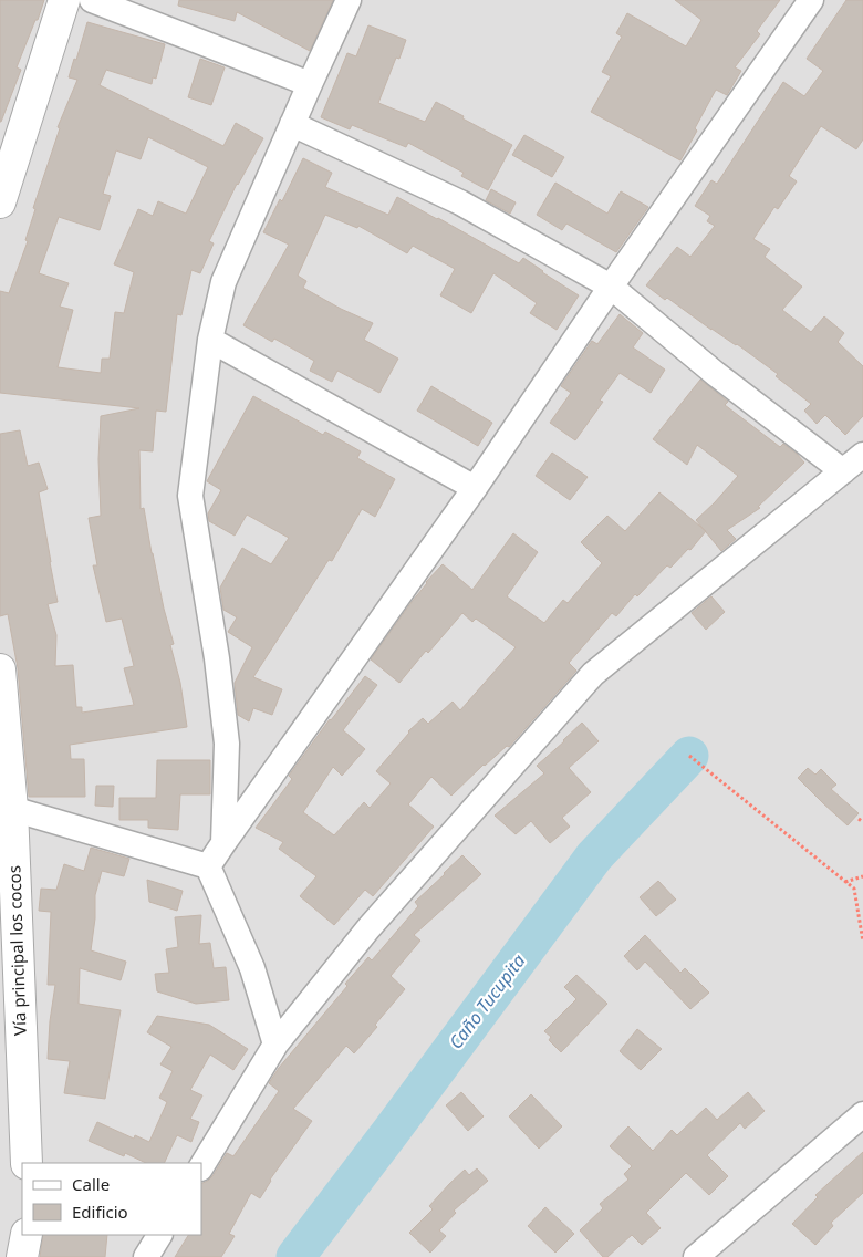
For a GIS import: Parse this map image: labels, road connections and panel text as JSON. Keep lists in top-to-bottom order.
{
  "streets": {
    "street": ["Vía principal los cocos"]
  },
  "water": ["Caño Tucupita"],
  "legend": ["Calle", "Edificio"]
}
